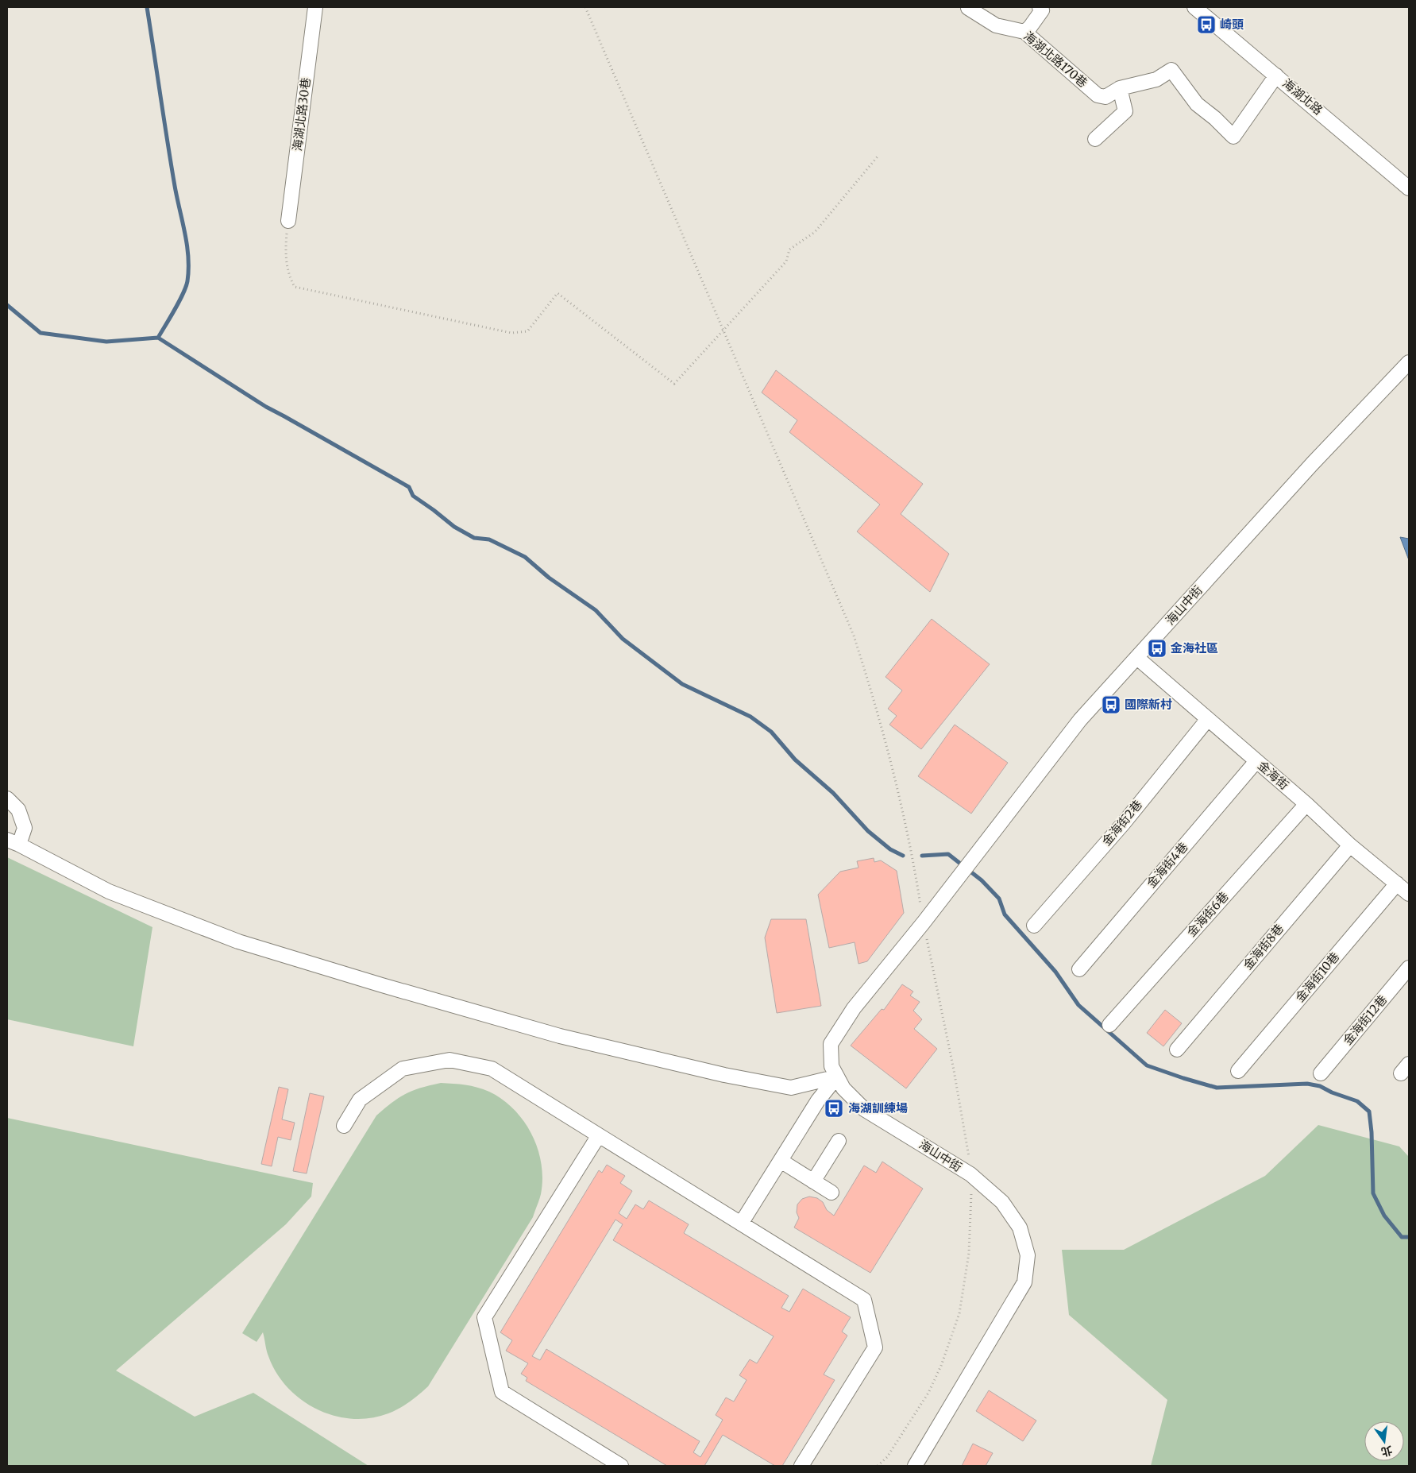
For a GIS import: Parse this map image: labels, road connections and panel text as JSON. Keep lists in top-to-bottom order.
{
  "streets": {
    "street": [
      "海湖北路170巷",
      "海湖北路",
      "海湖北路30巷",
      "海山中街",
      "金海街",
      "金海街2巷",
      "金海街4巷",
      "金海街6巷",
      "金海街8巷",
      "金海街10巷",
      "金海街12巷"
    ]
  },
  "crossings": [
    ["海湖北路170巷", "海湖北路"],
    ["海山中街", "金海街"],
    ["金海街", "金海街2巷"],
    ["金海街", "金海街4巷"],
    ["金海街", "金海街6巷"],
    ["金海街", "金海街8巷"],
    ["金海街", "金海街10巷"]
  ],
  "places": {
    "bus stop": [
      "崎頭",
      "金海社區",
      "國際新村",
      "海湖訓練場"
    ]
  },
  "north": "bottom"
}
